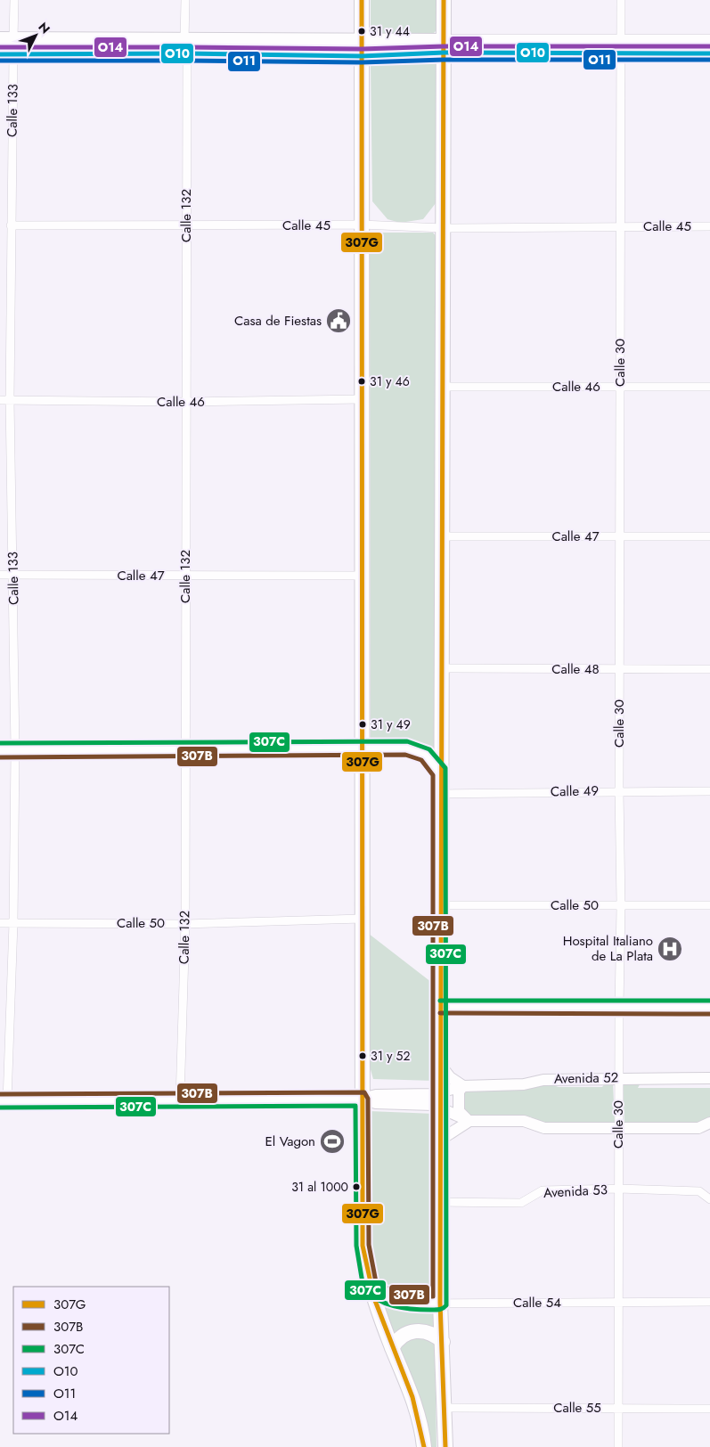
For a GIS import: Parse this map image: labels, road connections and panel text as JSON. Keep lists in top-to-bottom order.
{
  "streets": {
    "street": [
      "Calle 133",
      "Calle 132",
      "Calle 45",
      "Calle 30",
      "Calle 46",
      "Calle 47",
      "Calle 48",
      "Calle 49",
      "Calle 50",
      "Avenida 52",
      "Avenida 53",
      "Calle 54",
      "Calle 55"
    ]
  },
  "crossings": [
    ["Calle 133", "Calle 45"],
    ["Calle 133", "Calle 46"],
    ["Calle 133", "Calle 47"],
    ["Calle 133", "Calle 50"],
    ["Calle 133", "Avenida 52"],
    ["Calle 132", "Calle 45"],
    ["Calle 132", "Calle 46"],
    ["Calle 132", "Calle 47"],
    ["Calle 132", "Calle 50"],
    ["Calle 132", "Avenida 52"],
    ["Calle 45", "Calle 30"],
    ["Calle 30", "Calle 46"],
    ["Calle 30", "Calle 47"],
    ["Calle 30", "Calle 48"],
    ["Calle 30", "Calle 49"],
    ["Calle 30", "Calle 50"],
    ["Calle 30", "Avenida 52"],
    ["Calle 30", "Avenida 53"],
    ["Calle 30", "Calle 54"],
    ["Calle 30", "Calle 55"]
  ],
  "places": {
    "other": [
      "31 y 44",
      "31 y 46",
      "31 y 49",
      "31 y 52",
      "31 al 1000"
    ],
    "public building": ["Casa de Fiestas"],
    "hospital": ["Hospital Italiano de La Plata"],
    "sports": ["El Vagon"]
  },
  "lines": [
    "transit line 307G",
    "transit line O14",
    "transit line O10",
    "transit line O11",
    "transit line 307C",
    "transit line 307B"
  ],
  "legend": [
    "307G",
    "307B",
    "307C",
    "O10",
    "O11",
    "O14"
  ],
  "north": "top right"
}
